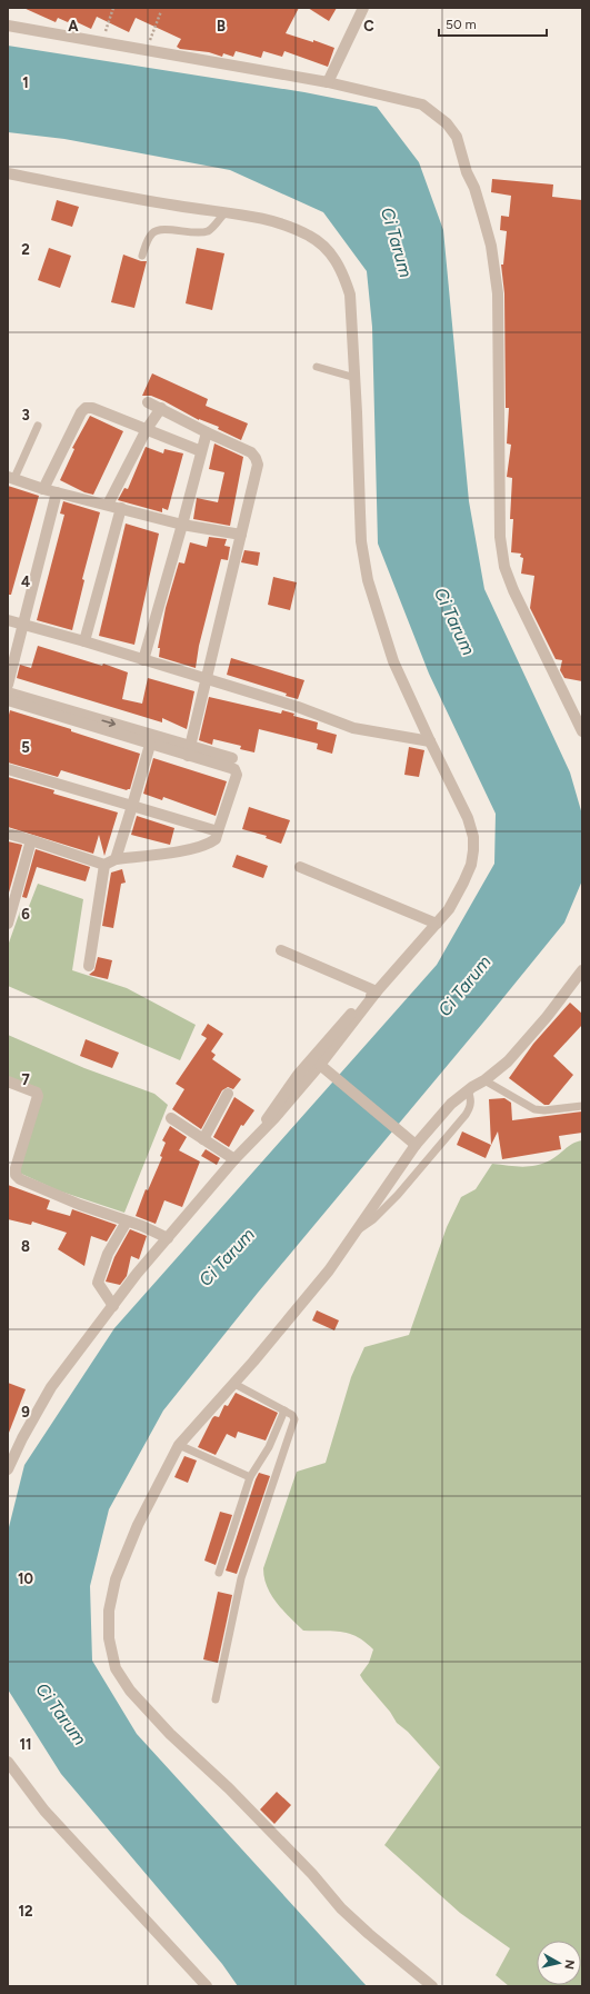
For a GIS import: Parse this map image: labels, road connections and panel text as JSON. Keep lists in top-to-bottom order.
{
  "water": ["Ci Tarum"],
  "scale_bar": "50 m",
  "north": "right",
  "grid": {
    "columns": ["A", "B", "C"],
    "rows": [
      "1",
      "2",
      "3",
      "4",
      "5",
      "6",
      "7",
      "8",
      "9",
      "10",
      "11",
      "12"
    ]
  }
}
